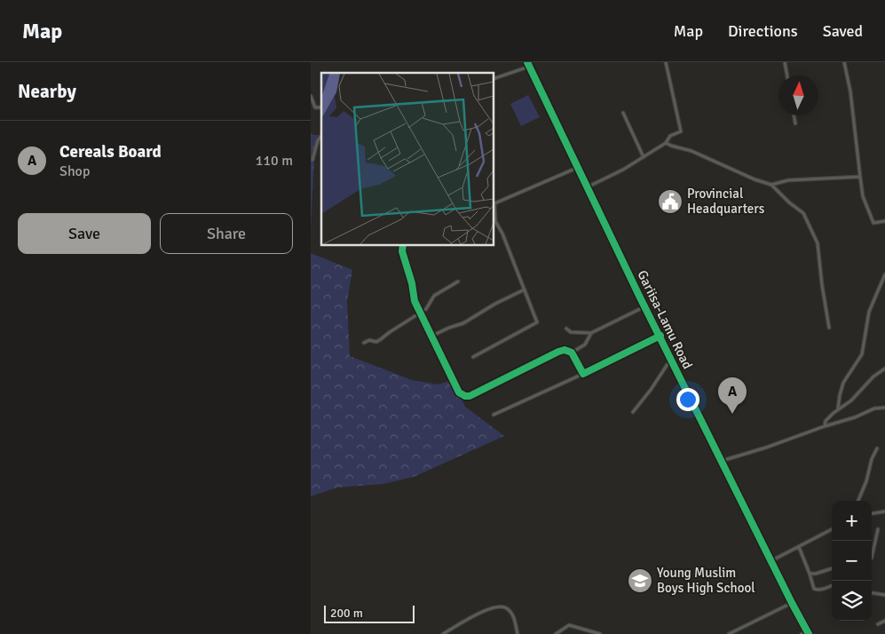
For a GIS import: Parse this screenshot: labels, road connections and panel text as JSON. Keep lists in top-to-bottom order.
{
  "streets": {
    "street": ["Gariisa-Lamu Road"]
  },
  "places": {
    "public building": ["Provincial Headquarters"],
    "school or university": ["Young Muslim Boys High School"]
  },
  "scale_bar": "200 m",
  "north": "top",
  "page": {
    "header": "Map",
    "nav": ["Map", "Directions", "Saved"],
    "heading": "Nearby",
    "list": [
      {
        "mark": "A",
        "name": "Cereals Board",
        "note": "Shop",
        "value": "110 m"
      }
    ],
    "buttons": ["Save", "Share"],
    "pins": "A",
    "map_buttons": ["+", "−"],
    "scale": "200 m"
  }
}
